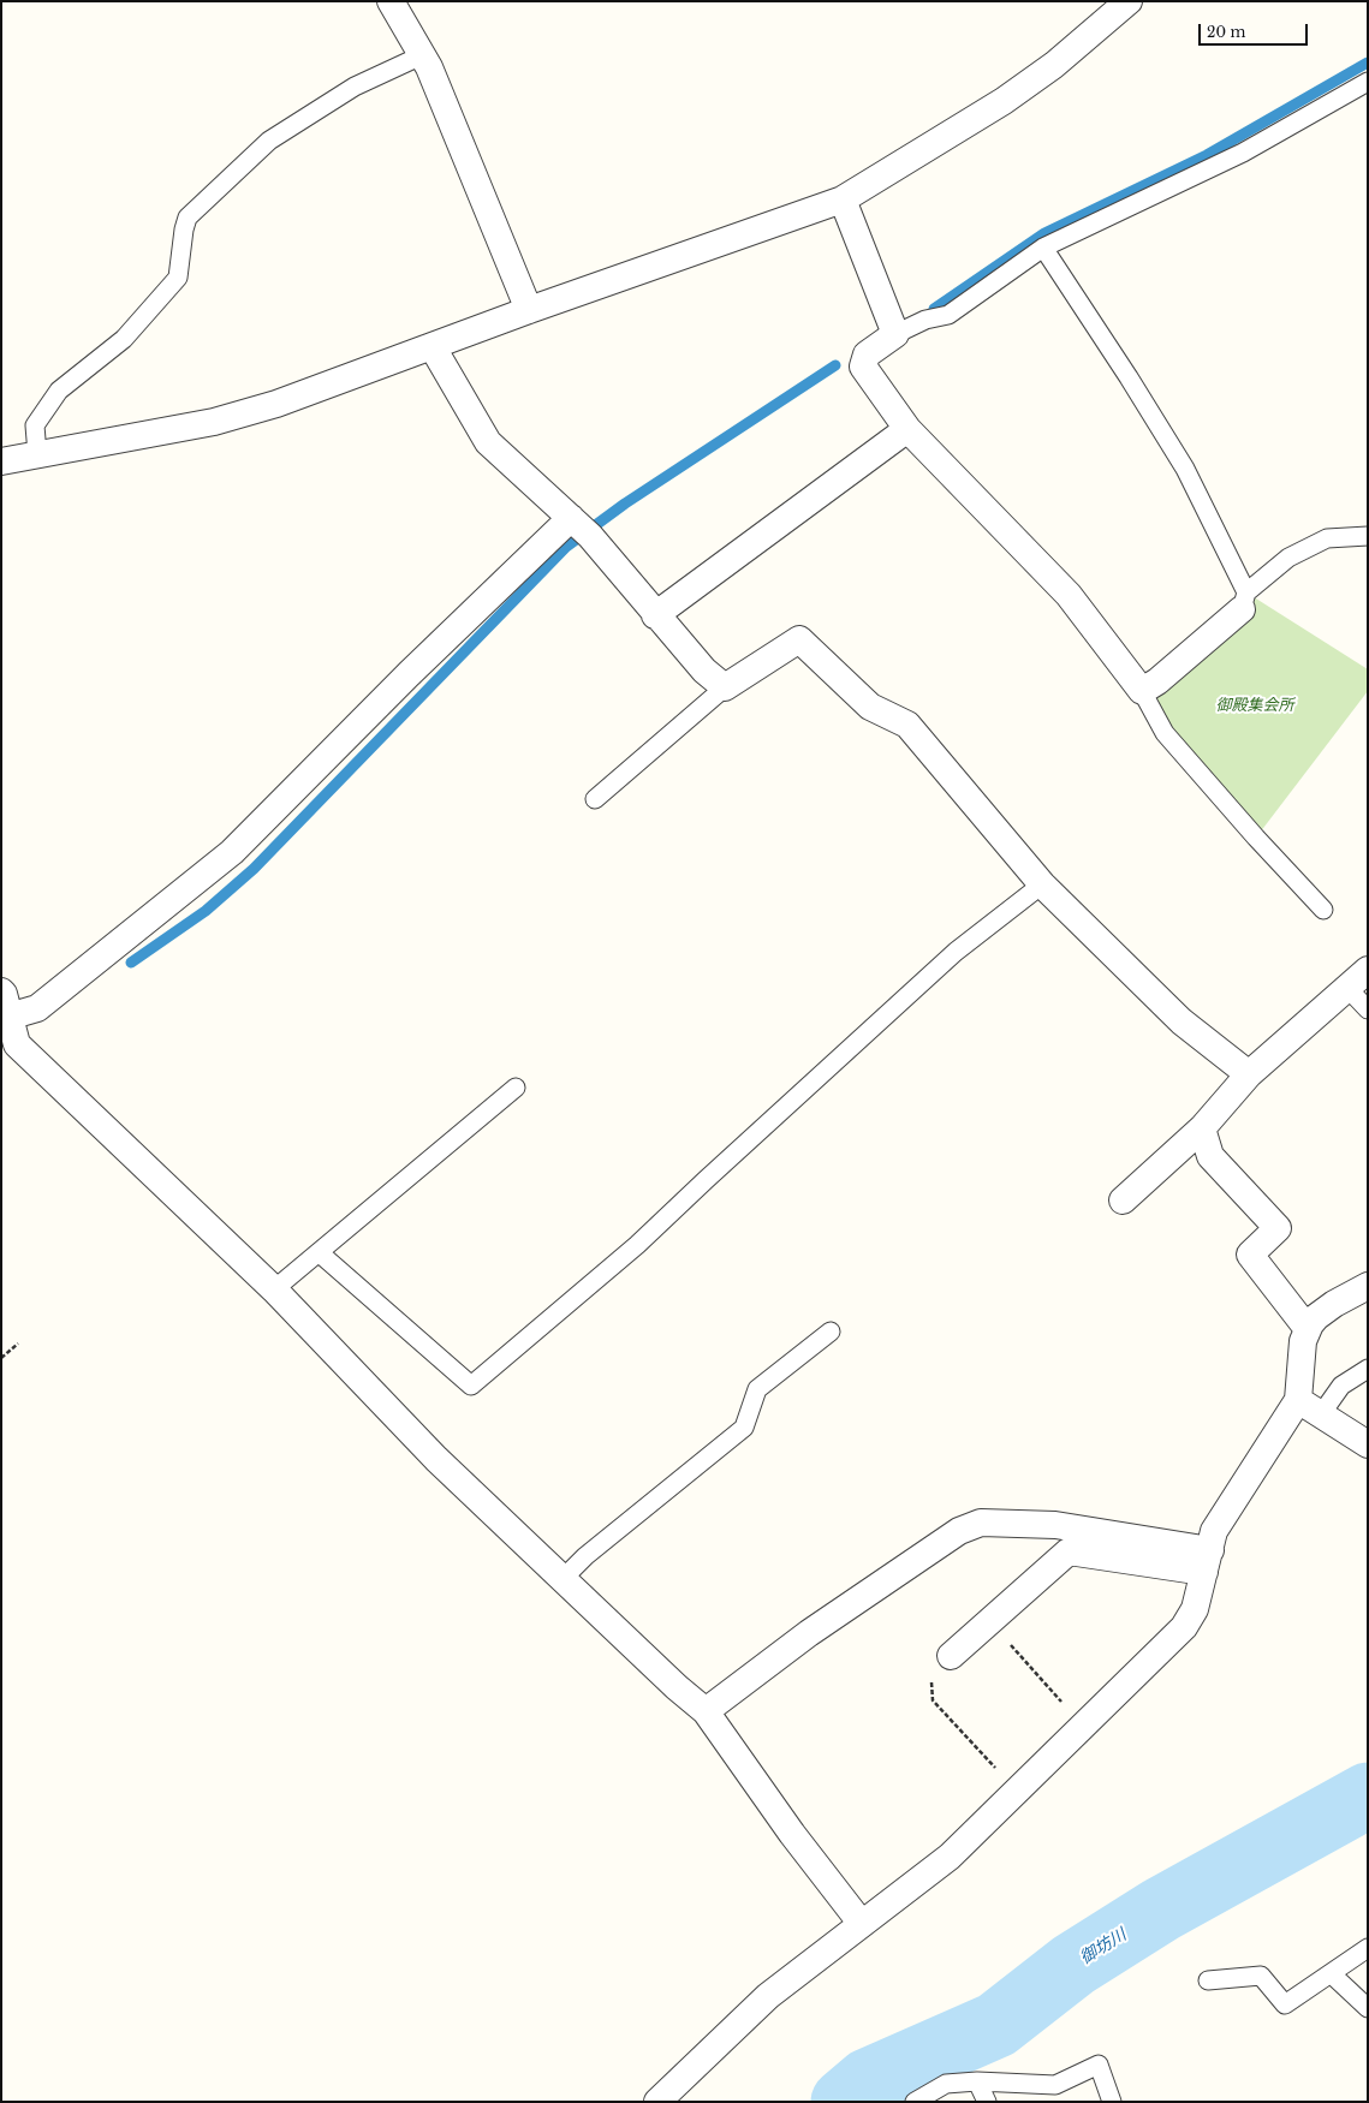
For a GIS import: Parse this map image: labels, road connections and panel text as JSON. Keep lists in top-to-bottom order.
{
  "water": ["御坊川"],
  "parks": ["御殿集会所"],
  "scale_bar": "20 m"
}
